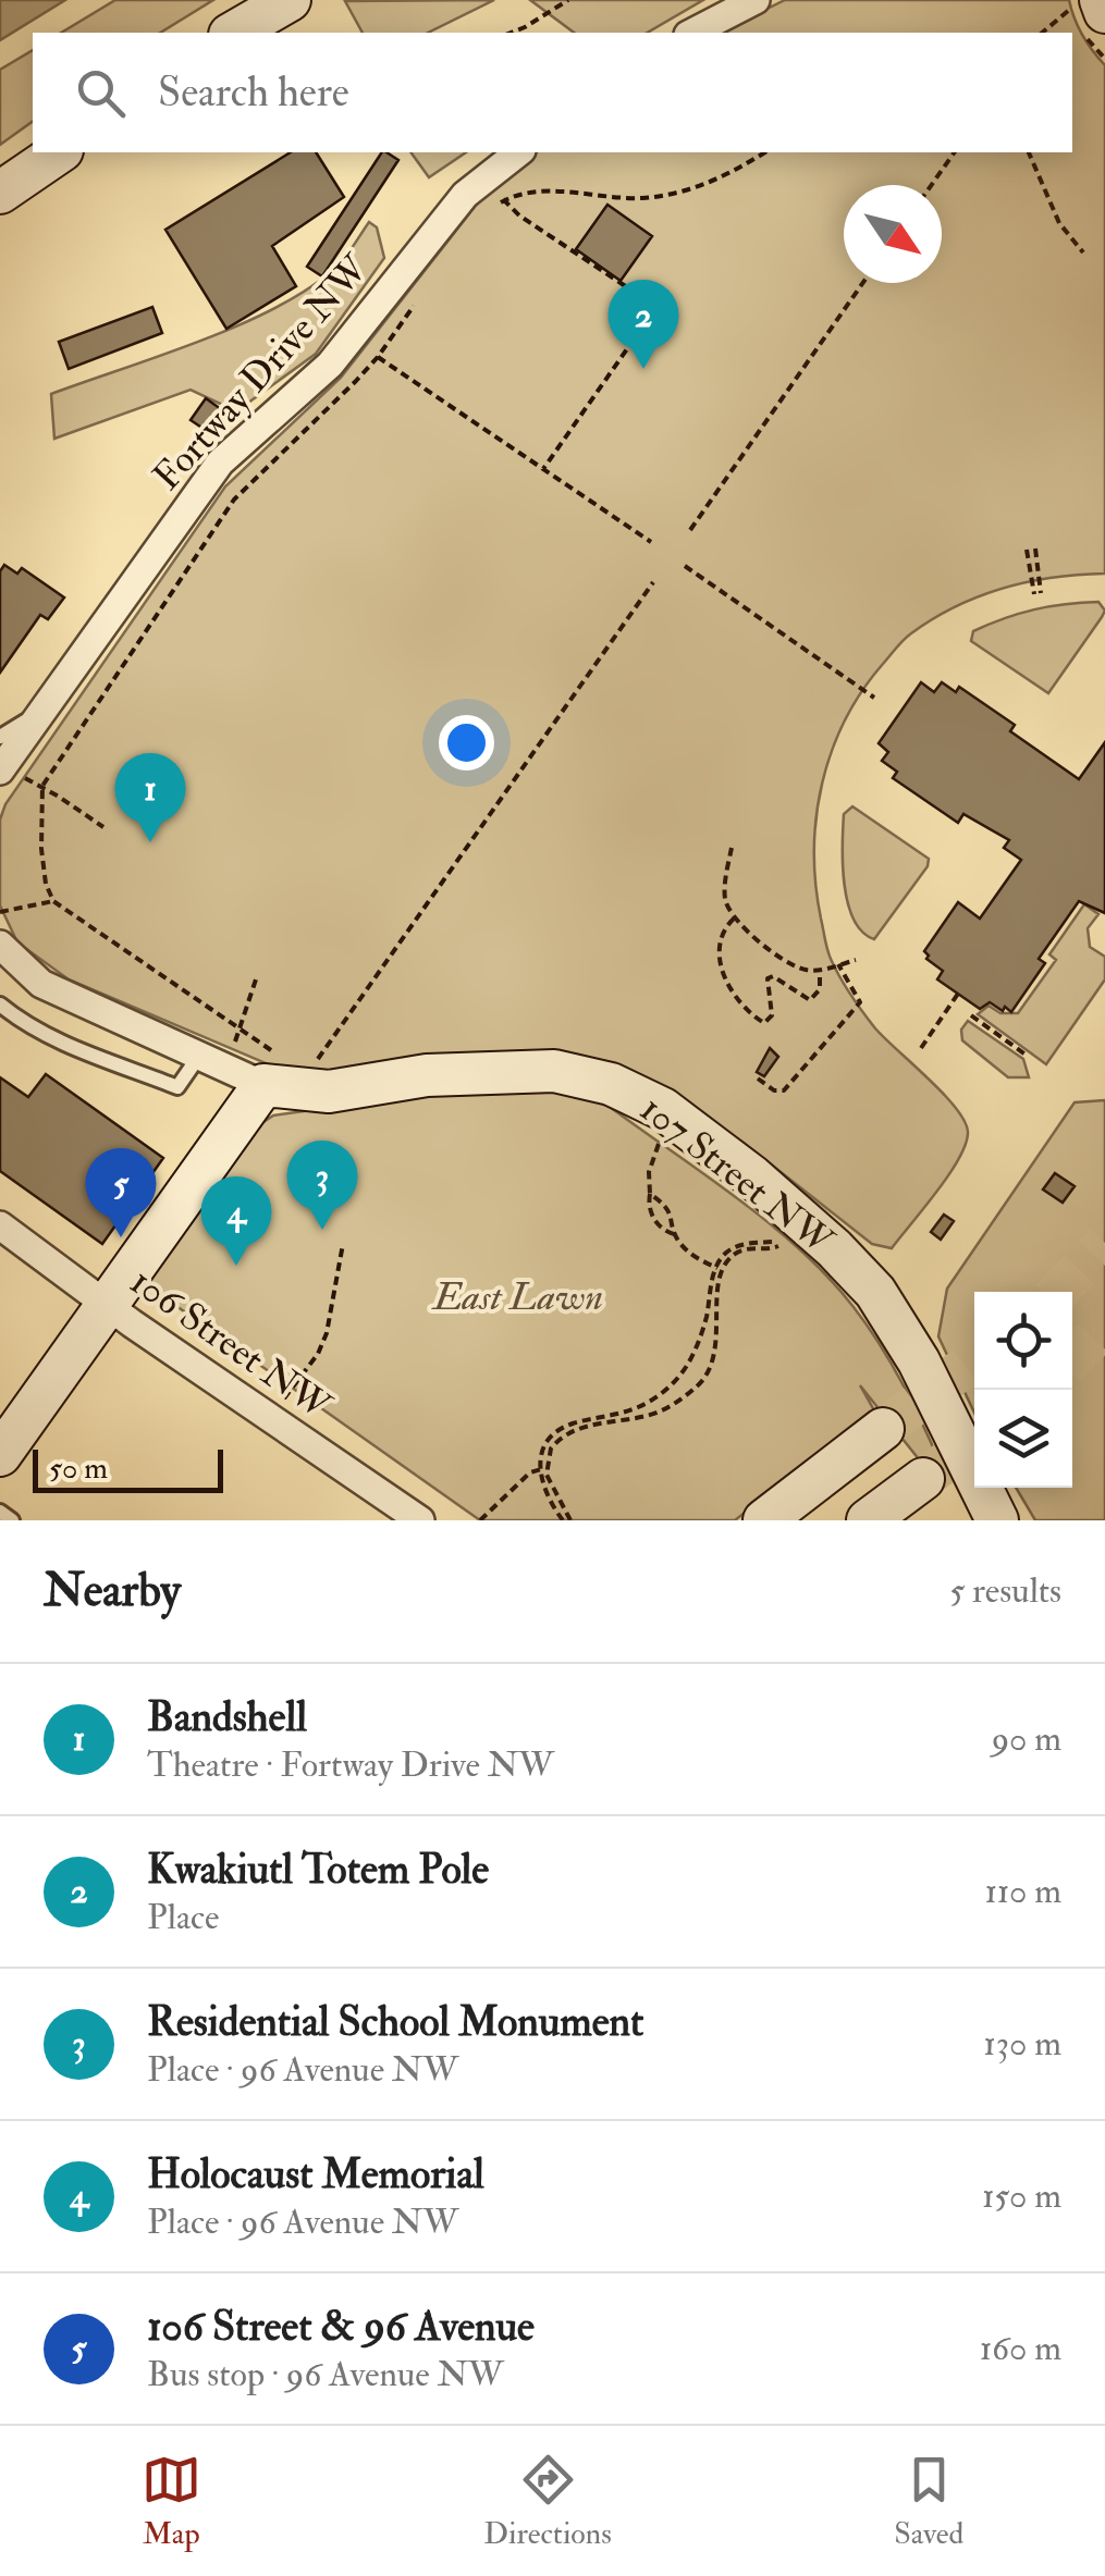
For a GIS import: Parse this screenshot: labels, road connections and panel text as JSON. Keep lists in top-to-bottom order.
{
  "streets": {
    "street": ["Fortway Drive NW", "107 Street NW", "106 Street NW"]
  },
  "parks": ["East Lawn"],
  "scale_bar": "50 m",
  "north": "bottom right",
  "page": {
    "search": "Search here",
    "pins": [
      "2",
      "1",
      "3",
      "5",
      "4"
    ],
    "scale": "50 m",
    "heading": ["Nearby", "5 results"],
    "list": [
      {
        "mark": "1",
        "name": "Bandshell",
        "note": "Theatre · Fortway Drive NW",
        "value": "90 m"
      },
      {
        "mark": "2",
        "name": "Kwakiutl Totem Pole",
        "note": "Place",
        "value": "110 m"
      },
      {
        "mark": "3",
        "name": "Residential School Monument",
        "note": "Place · 96 Avenue NW",
        "value": "130 m"
      },
      {
        "mark": "4",
        "name": "Holocaust Memorial",
        "note": "Place · 96 Avenue NW",
        "value": "150 m"
      },
      {
        "mark": "5",
        "name": "106 Street & 96 Avenue",
        "note": "Bus stop · 96 Avenue NW",
        "value": "160 m"
      }
    ],
    "nav": ["Map", "Directions", "Saved"]
  }
}
